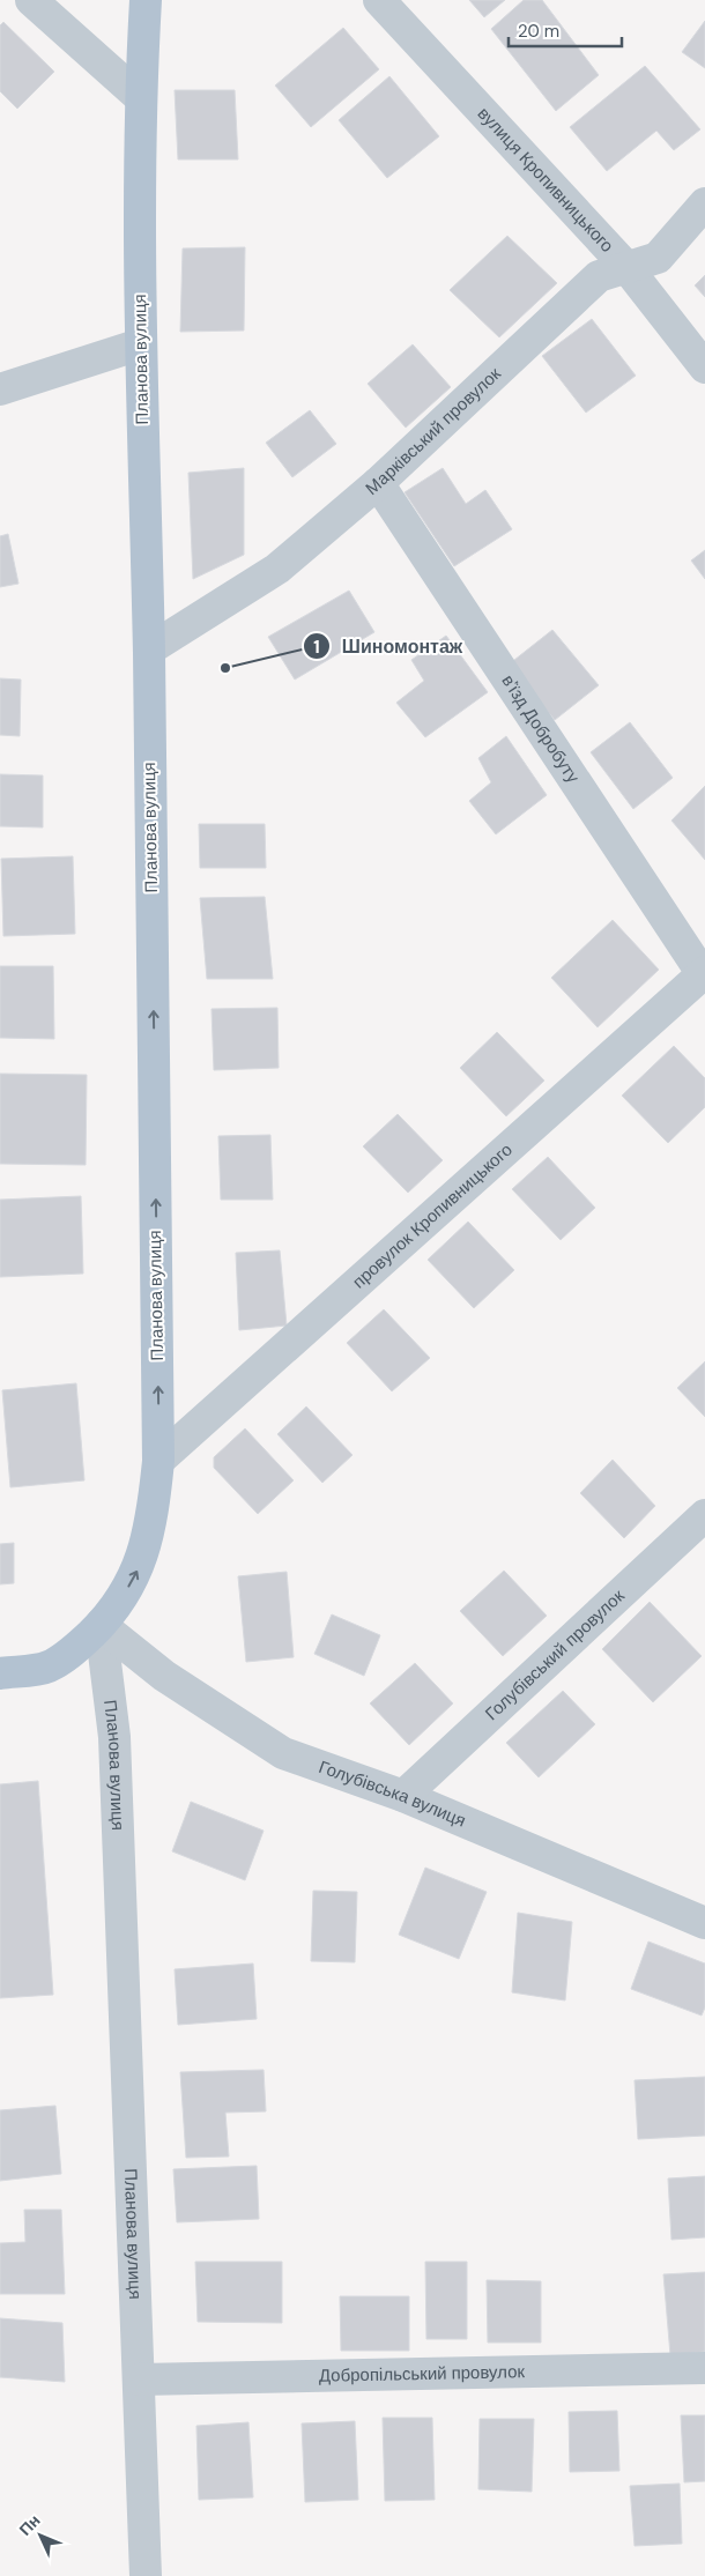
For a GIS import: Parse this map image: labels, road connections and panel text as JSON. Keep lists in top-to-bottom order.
{
  "streets": {
    "main road": ["Планова вулиця"],
    "street": [
      "вулиця Кропивницького",
      "Марківський провулок",
      "в'їзд Добробуту",
      "провулок Кропивницького",
      "Голубівський провулок",
      "Голубівська вулиця",
      "Добропільський провулок"
    ]
  },
  "crossings": [
    ["вулиця Кропивницького", "Марківський провулок"],
    ["Планова вулиця", "Марківський провулок"],
    ["Планова вулиця", "провулок Кропивницького"],
    ["Планова вулиця", "Голубівська вулиця"],
    ["Планова вулиця", "Добропільський провулок"],
    ["Марківський провулок", "в'їзд Добробуту"],
    ["в'їзд Добробуту", "провулок Кропивницького"],
    ["Голубівський провулок", "Голубівська вулиця"]
  ],
  "one_way": ["Планова вулиця"],
  "places": ["Шиномонтаж"],
  "scale_bar": "20 m",
  "north": "top left"
}
